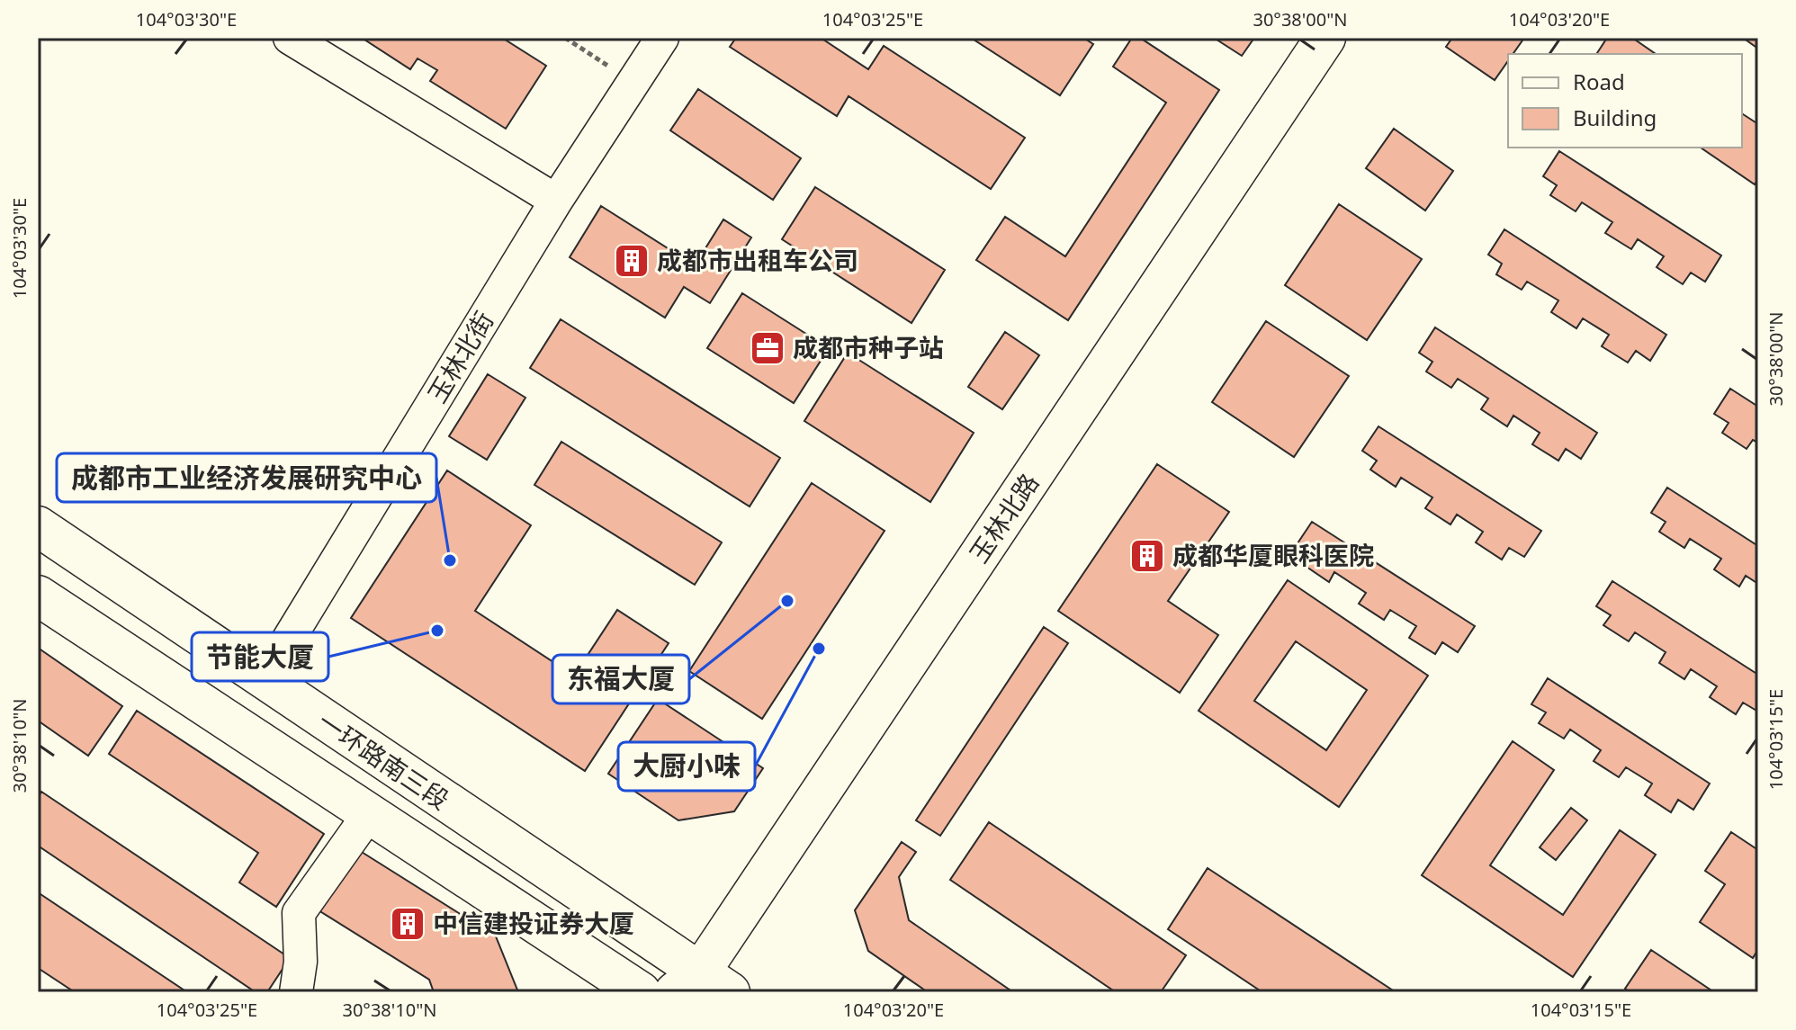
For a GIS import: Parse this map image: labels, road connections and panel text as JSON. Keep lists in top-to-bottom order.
{
  "streets": {
    "main road": ["玉林北路", "一环路南三段"],
    "street": ["玉林北街"]
  },
  "crossings": [
    ["玉林北街", "一环路南三段"],
    ["玉林北路", "一环路南三段"]
  ],
  "places": {
    "building": ["成都市出租车公司", "成都华厦眼科医院", "中信建投证券大厦"],
    "office": ["成都市种子站"],
    "other": [
      "成都市工业经济发展研究中心",
      "东福大厦",
      "节能大厦",
      "大厨小味"
    ]
  },
  "legend": ["Road", "Building"],
  "coordinates": [
    "104°03'30\"E",
    "104°03'25\"E",
    "30°38'00\"N",
    "104°03'20\"E",
    "104°03'15\"E",
    "30°38'10\"N"
  ]
}
